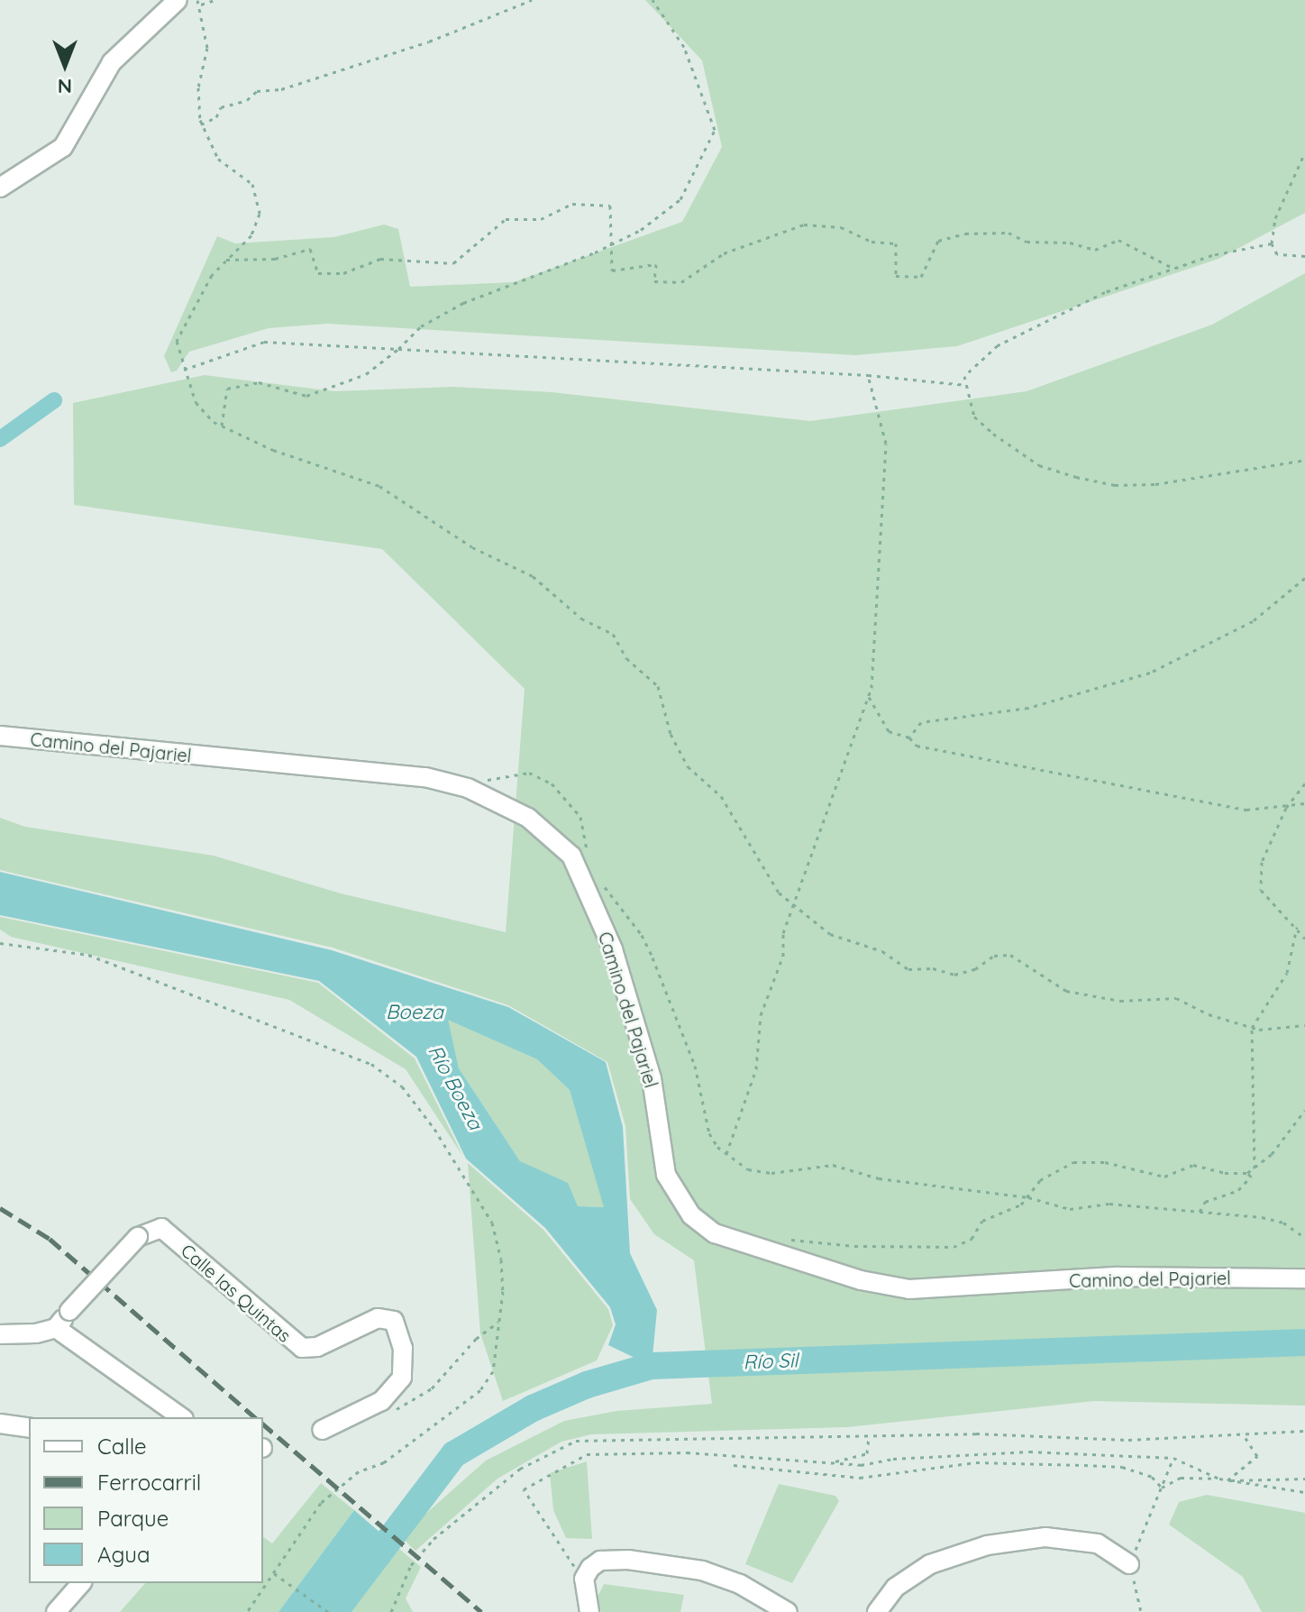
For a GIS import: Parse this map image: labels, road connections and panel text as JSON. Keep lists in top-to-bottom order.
{
  "streets": {
    "street": ["Camino del Pajariel", "Calle las Quintas"]
  },
  "water": ["Boeza", "Río Boeza", "Río Sil"],
  "legend": [
    "Calle",
    "Ferrocarril",
    "Parque",
    "Agua"
  ],
  "north": "bottom"
}
